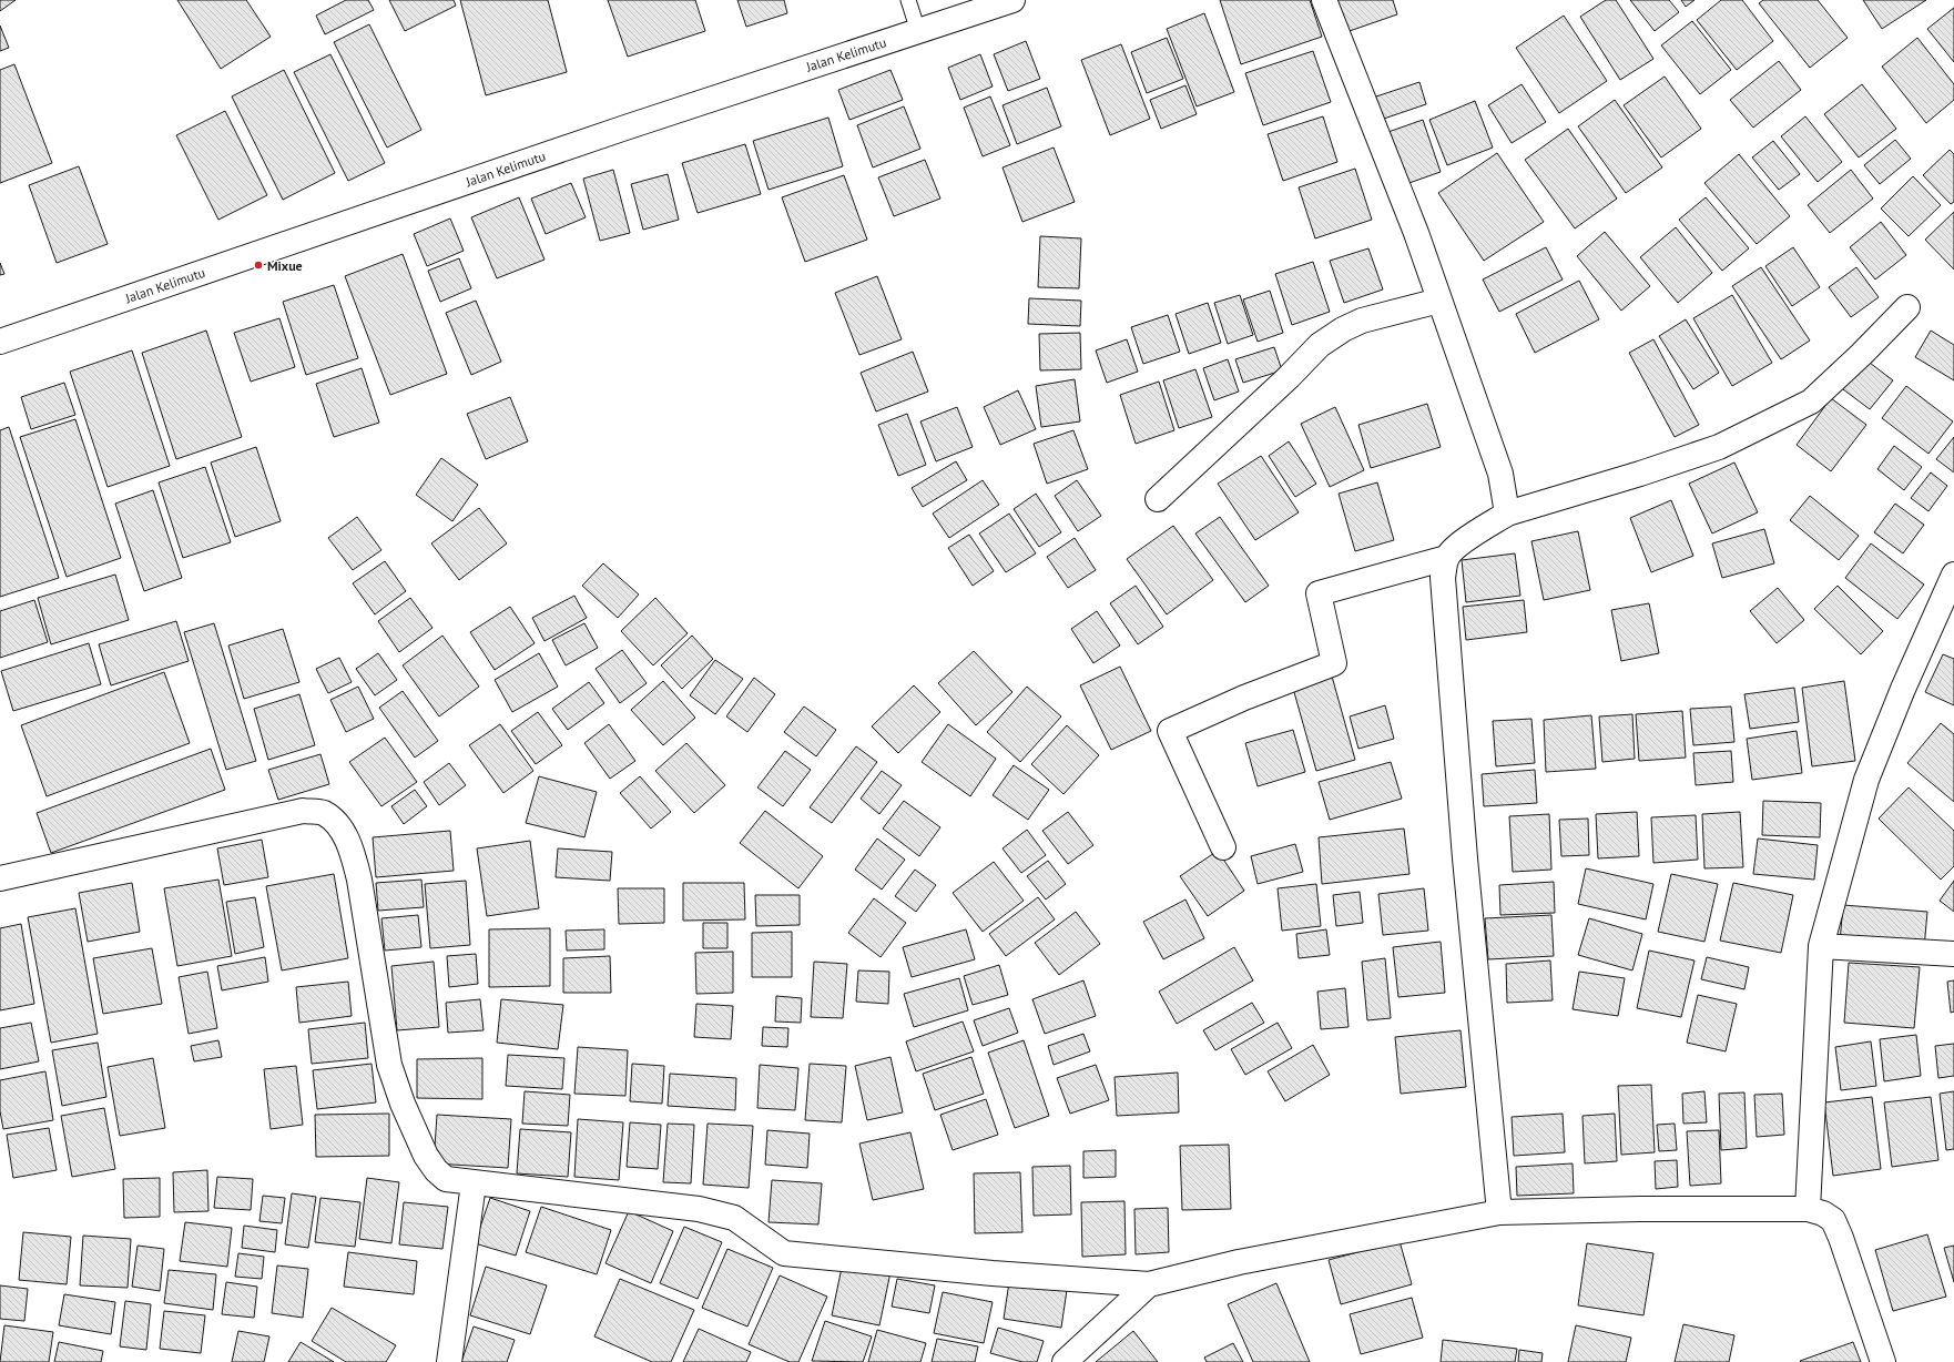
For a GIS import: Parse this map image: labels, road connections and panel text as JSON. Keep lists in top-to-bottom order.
{
  "streets": {
    "street": ["Jalan Kelimutu"]
  },
  "places": ["Mixue"]
}
